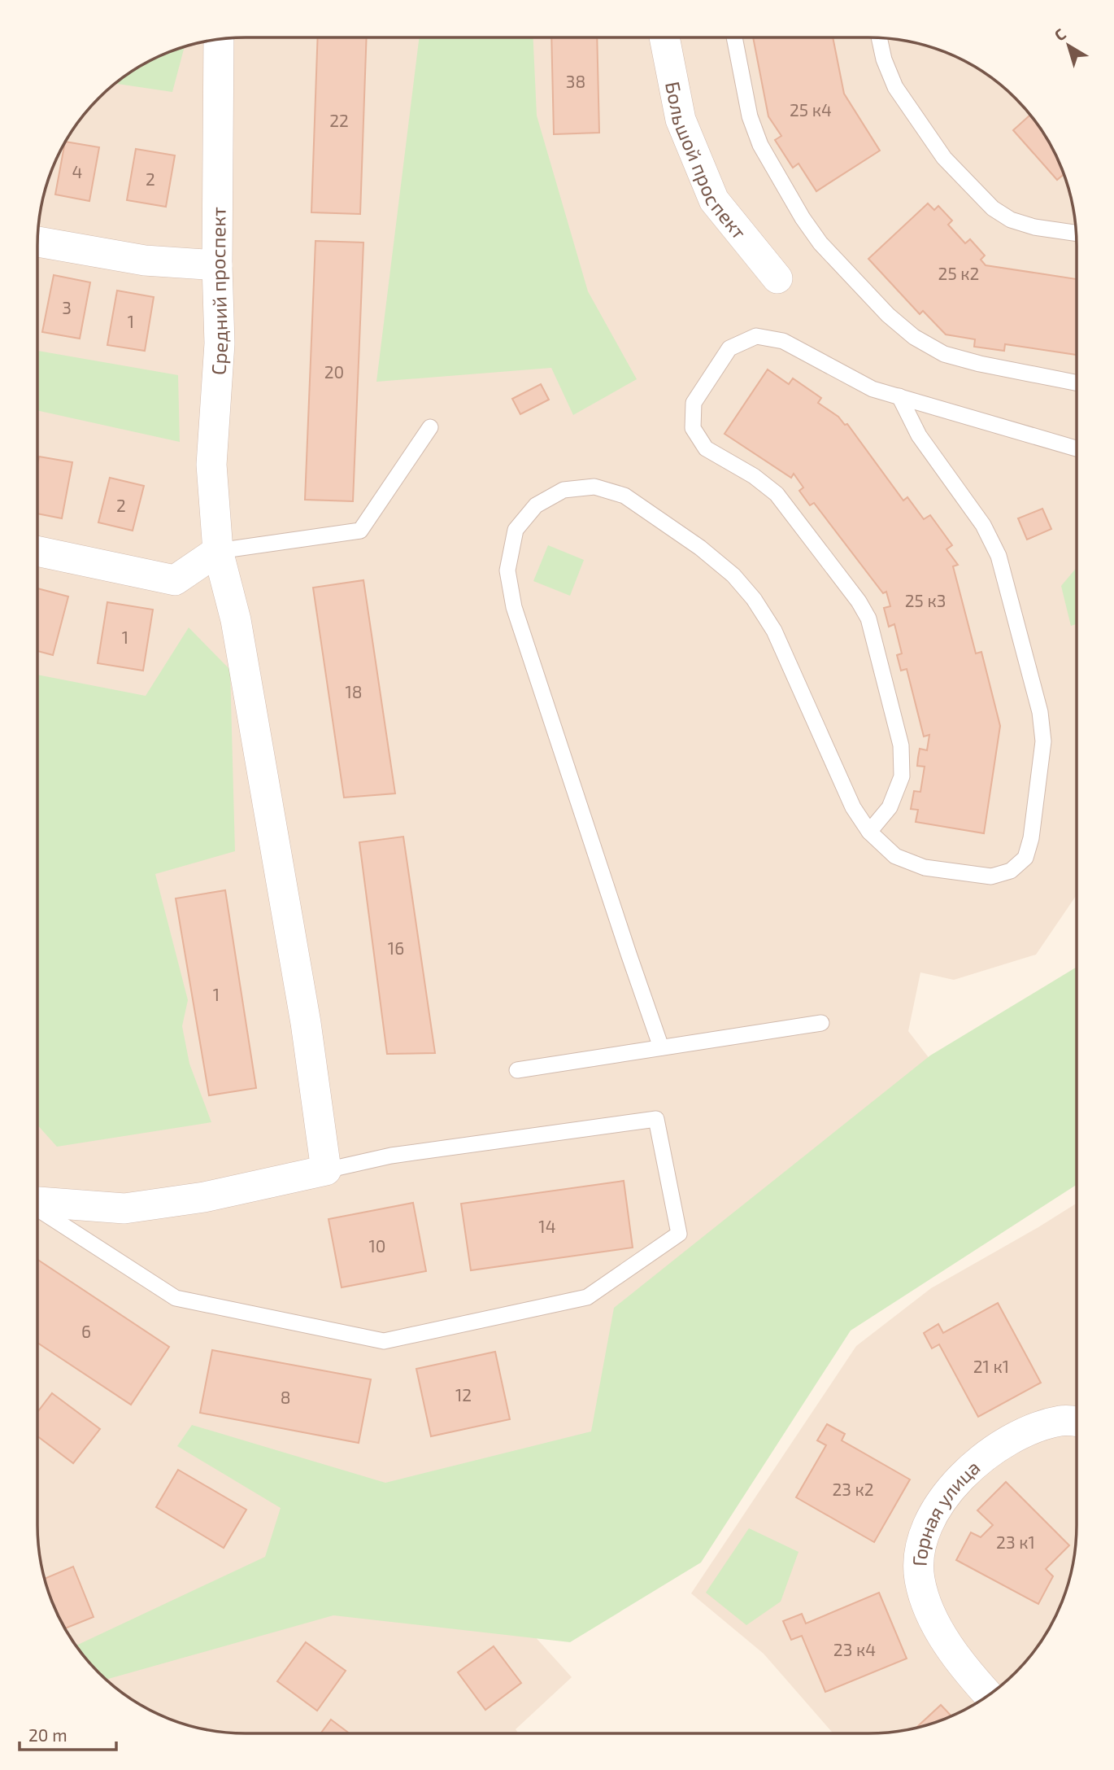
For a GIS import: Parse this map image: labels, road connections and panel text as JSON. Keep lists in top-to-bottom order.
{
  "streets": {
    "street": ["Большой проспект", "Средний проспект", "Горная улица"]
  },
  "house_numbers": [
    "38",
    "25 к4",
    "22",
    "4",
    "2",
    "25 к2",
    "3",
    "1",
    "20",
    "2",
    "25 к3",
    "1",
    "18",
    "16",
    "1",
    "14",
    "10",
    "6",
    "21 к1",
    "12",
    "8",
    "23 к2",
    "23 к1",
    "23 к4"
  ],
  "scale_bar": "20 m",
  "north": "top left"
}
